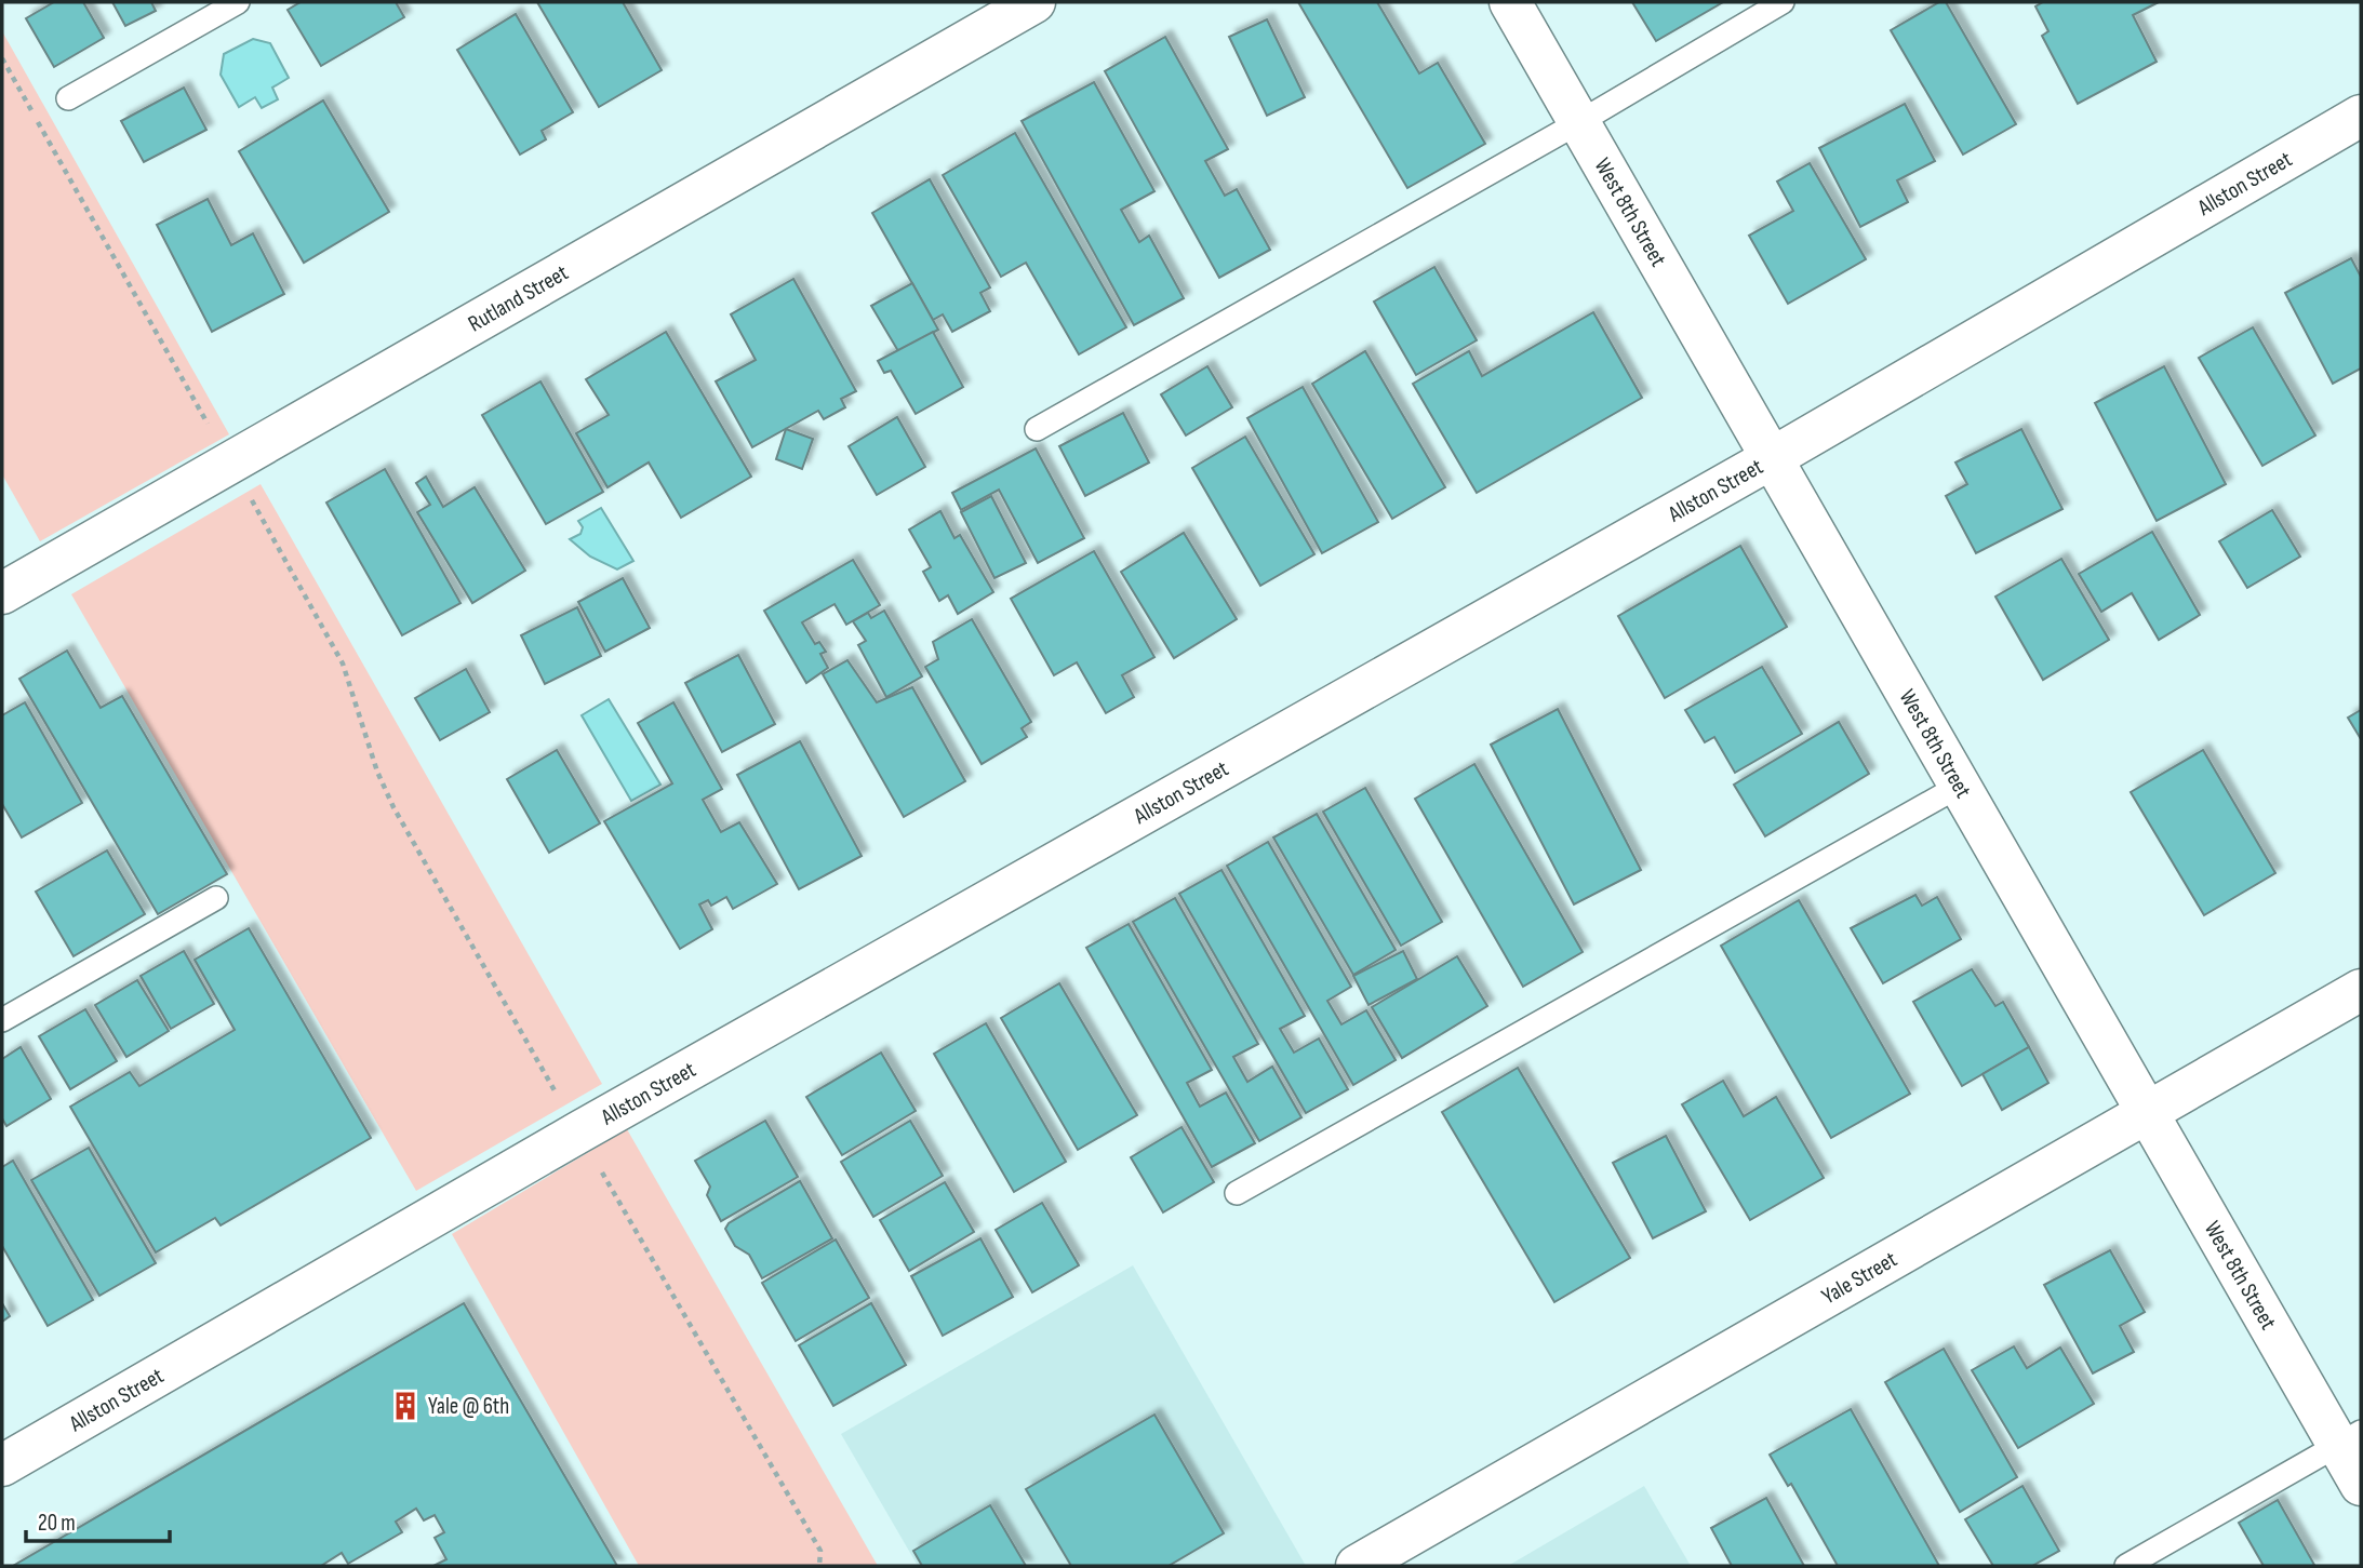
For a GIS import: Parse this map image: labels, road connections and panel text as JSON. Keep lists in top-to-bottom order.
{
  "streets": {
    "street": [
      "Allston Street",
      "West 8th Street",
      "Rutland Street",
      "Yale Street"
    ]
  },
  "crossings": [
    ["Allston Street", "West 8th Street"],
    ["West 8th Street", "Yale Street"]
  ],
  "places": {
    "building": ["Yale @ 6th"]
  },
  "scale_bar": "20 m"
}
